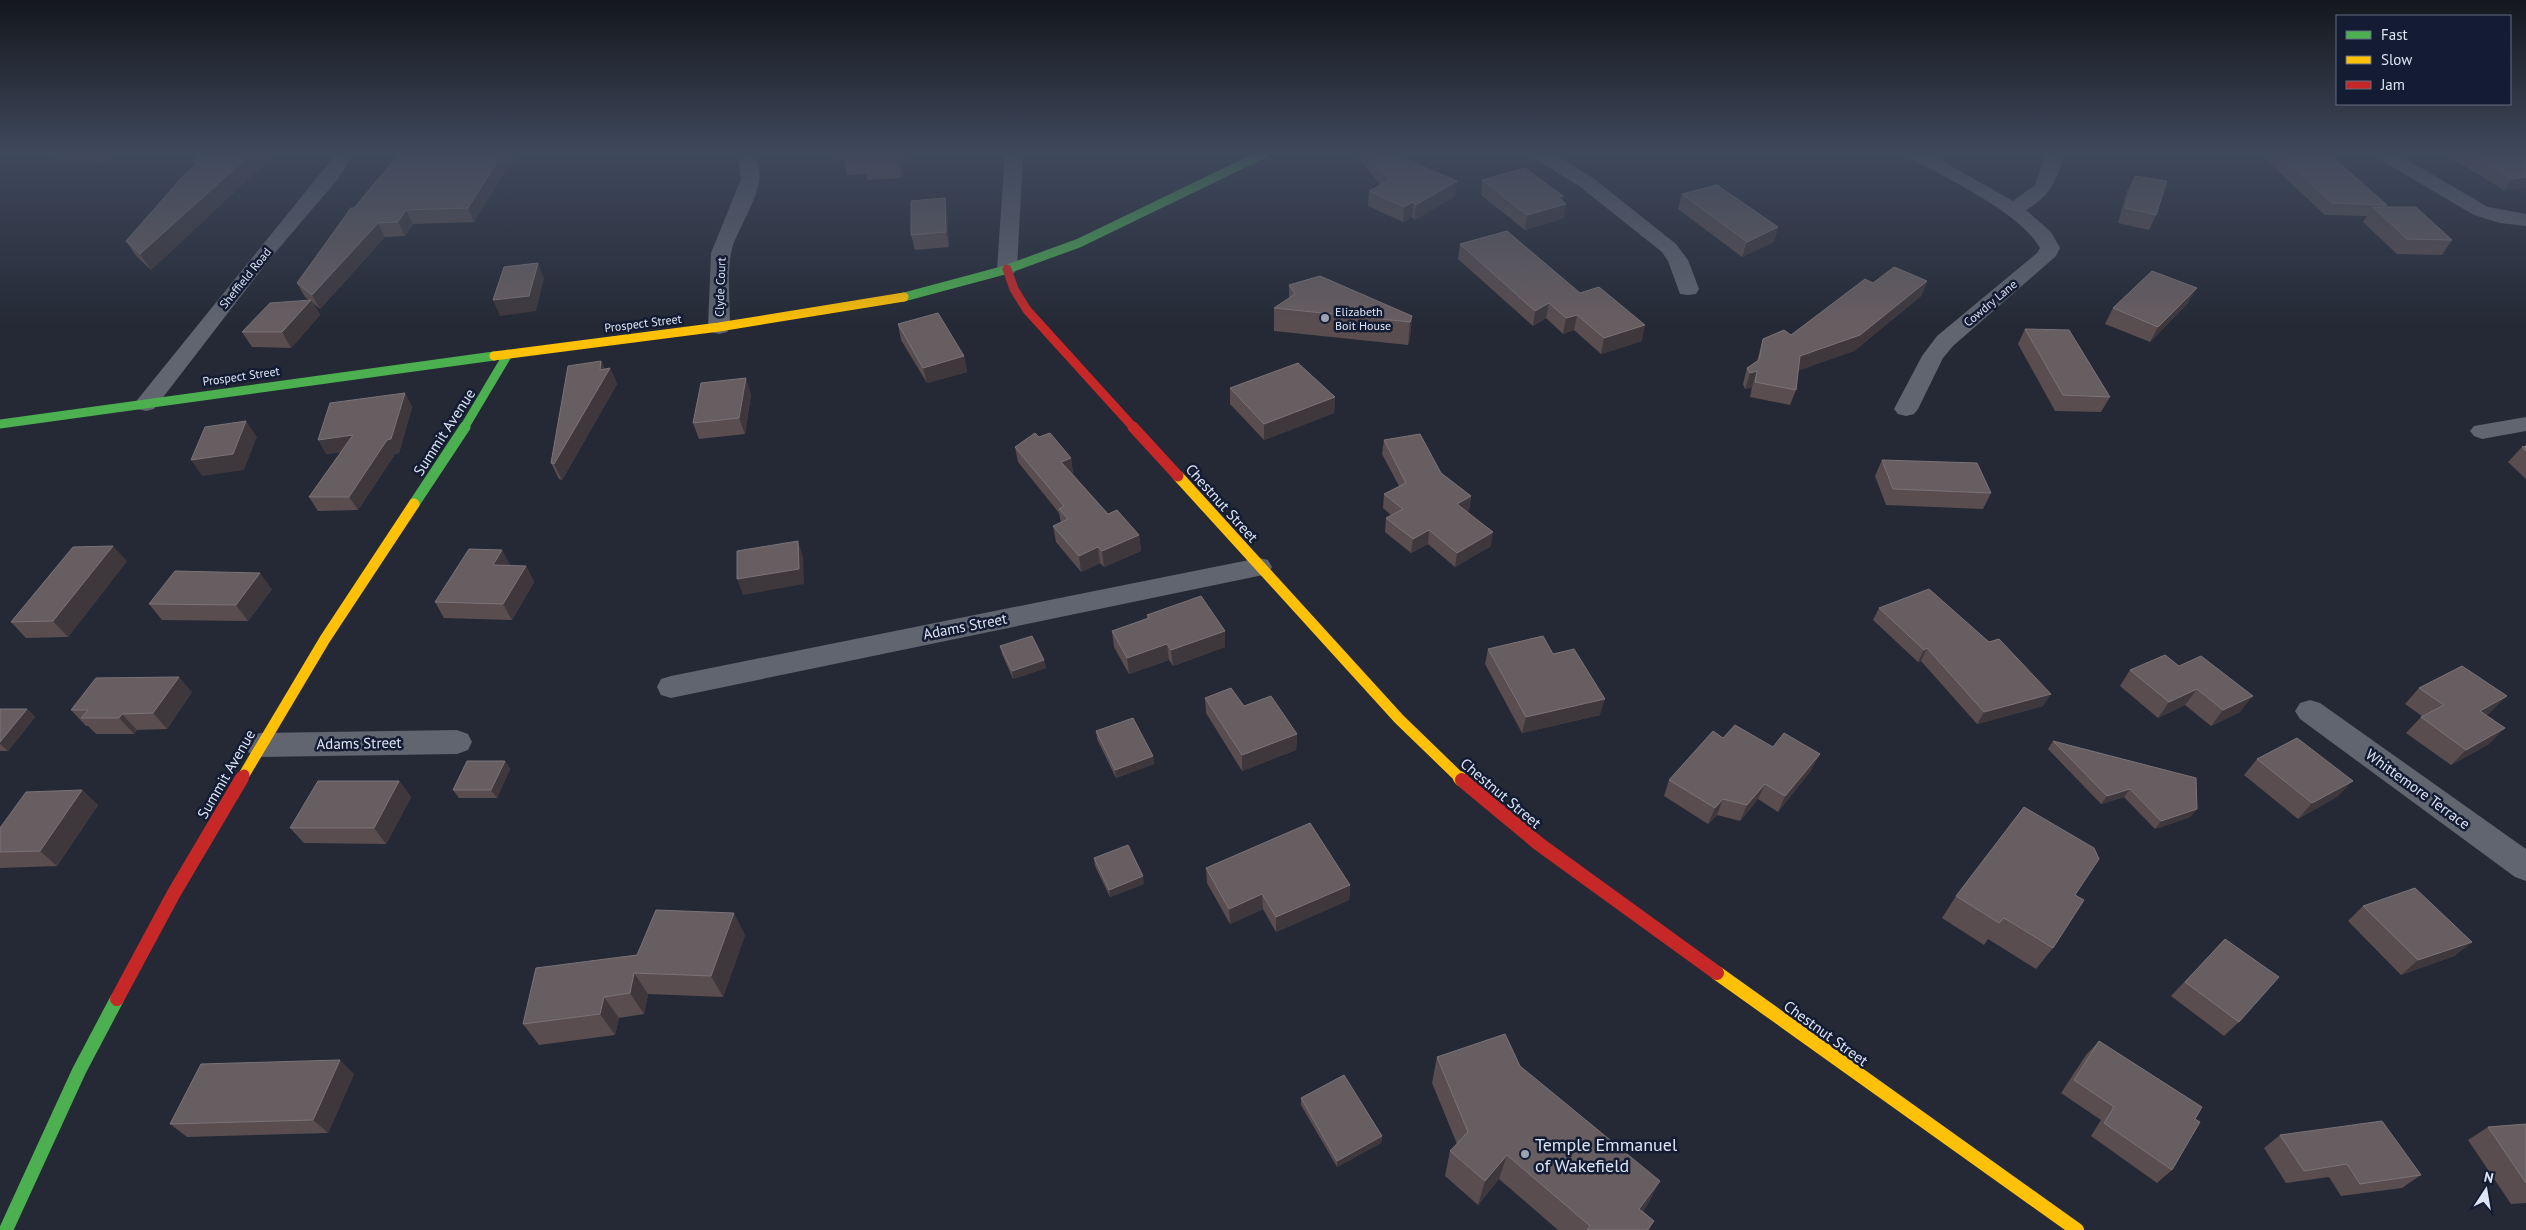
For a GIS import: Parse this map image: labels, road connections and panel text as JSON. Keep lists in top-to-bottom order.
{
  "streets": {
    "street": [
      "Sheffield Road",
      "Clyde Court",
      "Cowdry Lane",
      "Prospect Street",
      "Summit Avenue",
      "Chestnut Street",
      "Adams Street",
      "Whittemore Terrace"
    ]
  },
  "crossings": [
    ["Sheffield Road", "Prospect Street"],
    ["Clyde Court", "Prospect Street"],
    ["Prospect Street", "Summit Avenue"],
    ["Prospect Street", "Chestnut Street"],
    ["Summit Avenue", "Adams Street"],
    ["Chestnut Street", "Adams Street"]
  ],
  "places": ["Elizabeth Boit House", "Temple Emmanuel of Wakefield"],
  "legend": ["Fast", "Slow", "Jam"],
  "north": "top"
}
